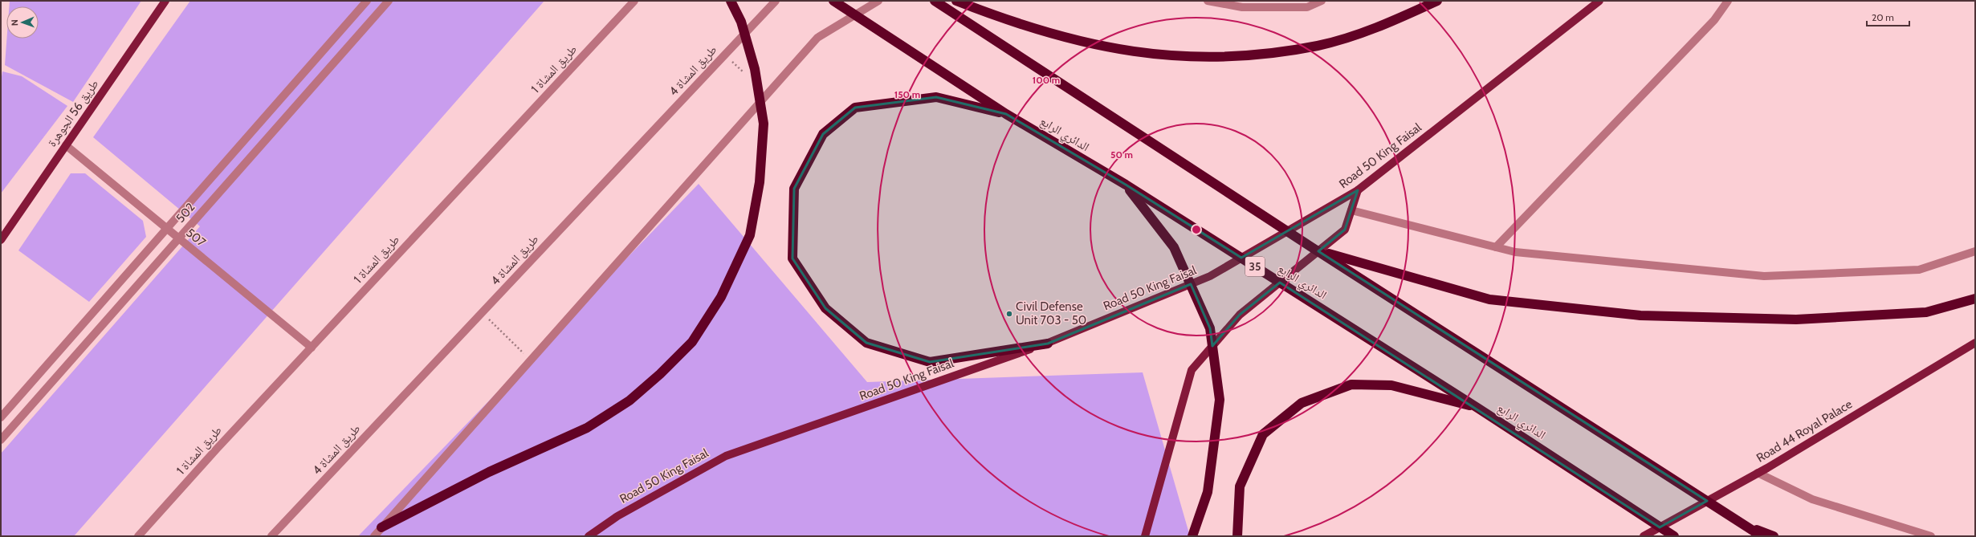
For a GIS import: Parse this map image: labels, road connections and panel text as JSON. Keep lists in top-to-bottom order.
{
  "streets": {
    "highway": ["الدائري الرابع", "35"],
    "main road": ["طريق 56 الجوهرة", "Road 50 King Faisal", "Road 44 Royal Palace"],
    "street": [
      "طريق المشاة 1",
      "طريق المشاة 4",
      "502",
      "507"
    ]
  },
  "crossings": [
    ["طريق المشاة 1", "507"],
    ["طريق 56 الجوهرة", "507"],
    ["502", "507"]
  ],
  "places": ["Civil Defense Unit 703 - 50"],
  "scale_bar": "20 m",
  "north": "left",
  "rings": ["100 m", "150 m", "50 m"]
}
